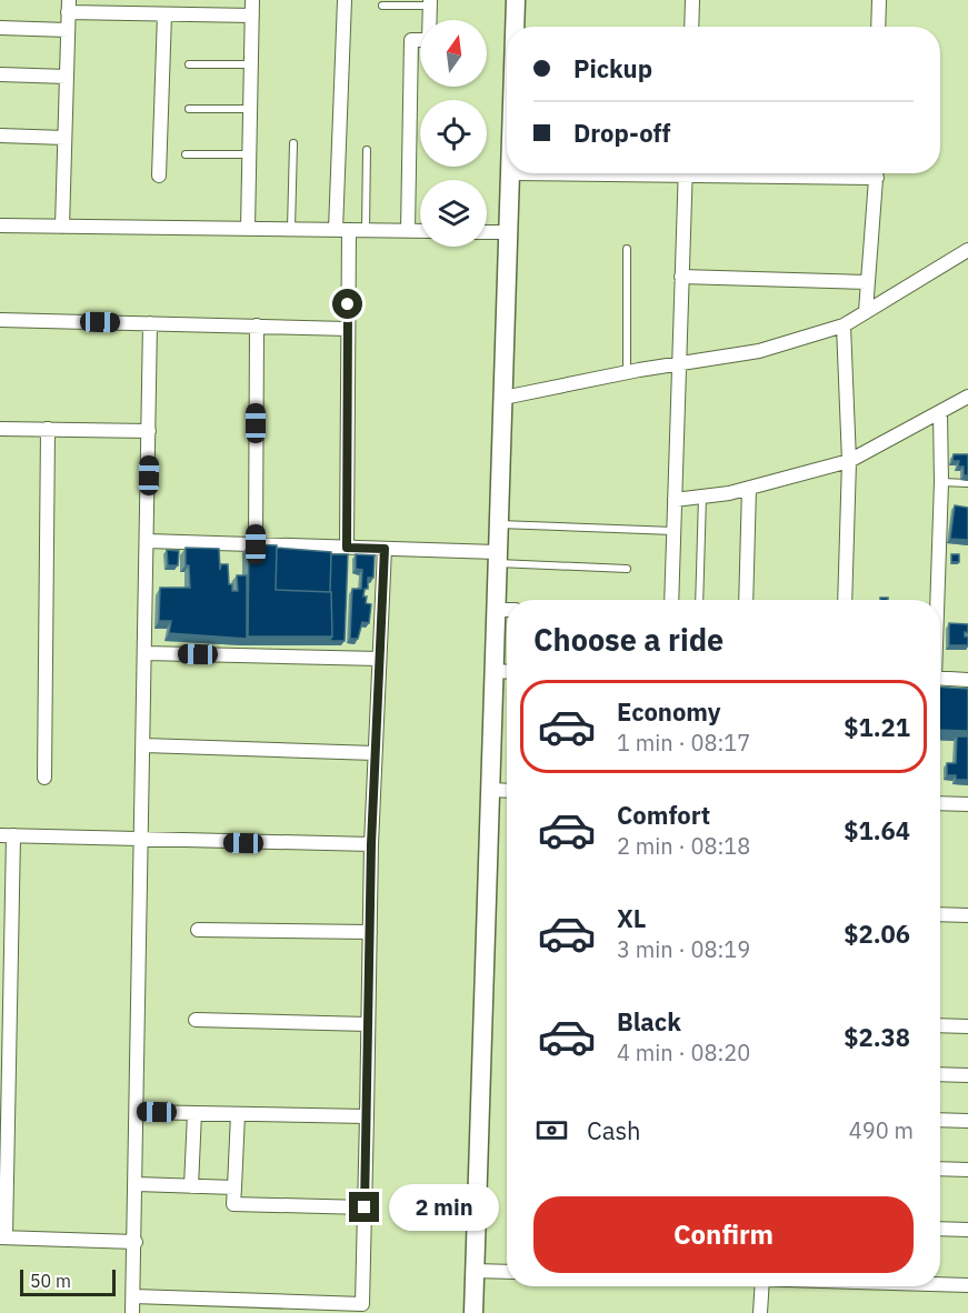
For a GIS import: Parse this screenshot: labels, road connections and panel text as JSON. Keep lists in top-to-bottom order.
{
  "scale_bar": "50 m",
  "north": "top",
  "page": {
    "banner": ["Pickup", "Drop-off"],
    "heading": "Choose a ride",
    "list": [
      {
        "name": "Economy",
        "note": "1 min · 08:17",
        "value": "$1.21"
      },
      {
        "name": "Comfort",
        "note": "2 min · 08:18",
        "value": "$1.64"
      },
      {
        "name": "XL",
        "note": "3 min · 08:19",
        "value": "$2.06"
      },
      {
        "name": "Black",
        "note": "4 min · 08:20",
        "value": "$2.38"
      }
    ],
    "pay": ["Cash", "490 m"],
    "buttons": "Confirm",
    "bubble": "2 min",
    "scale": "50 m"
  }
}
